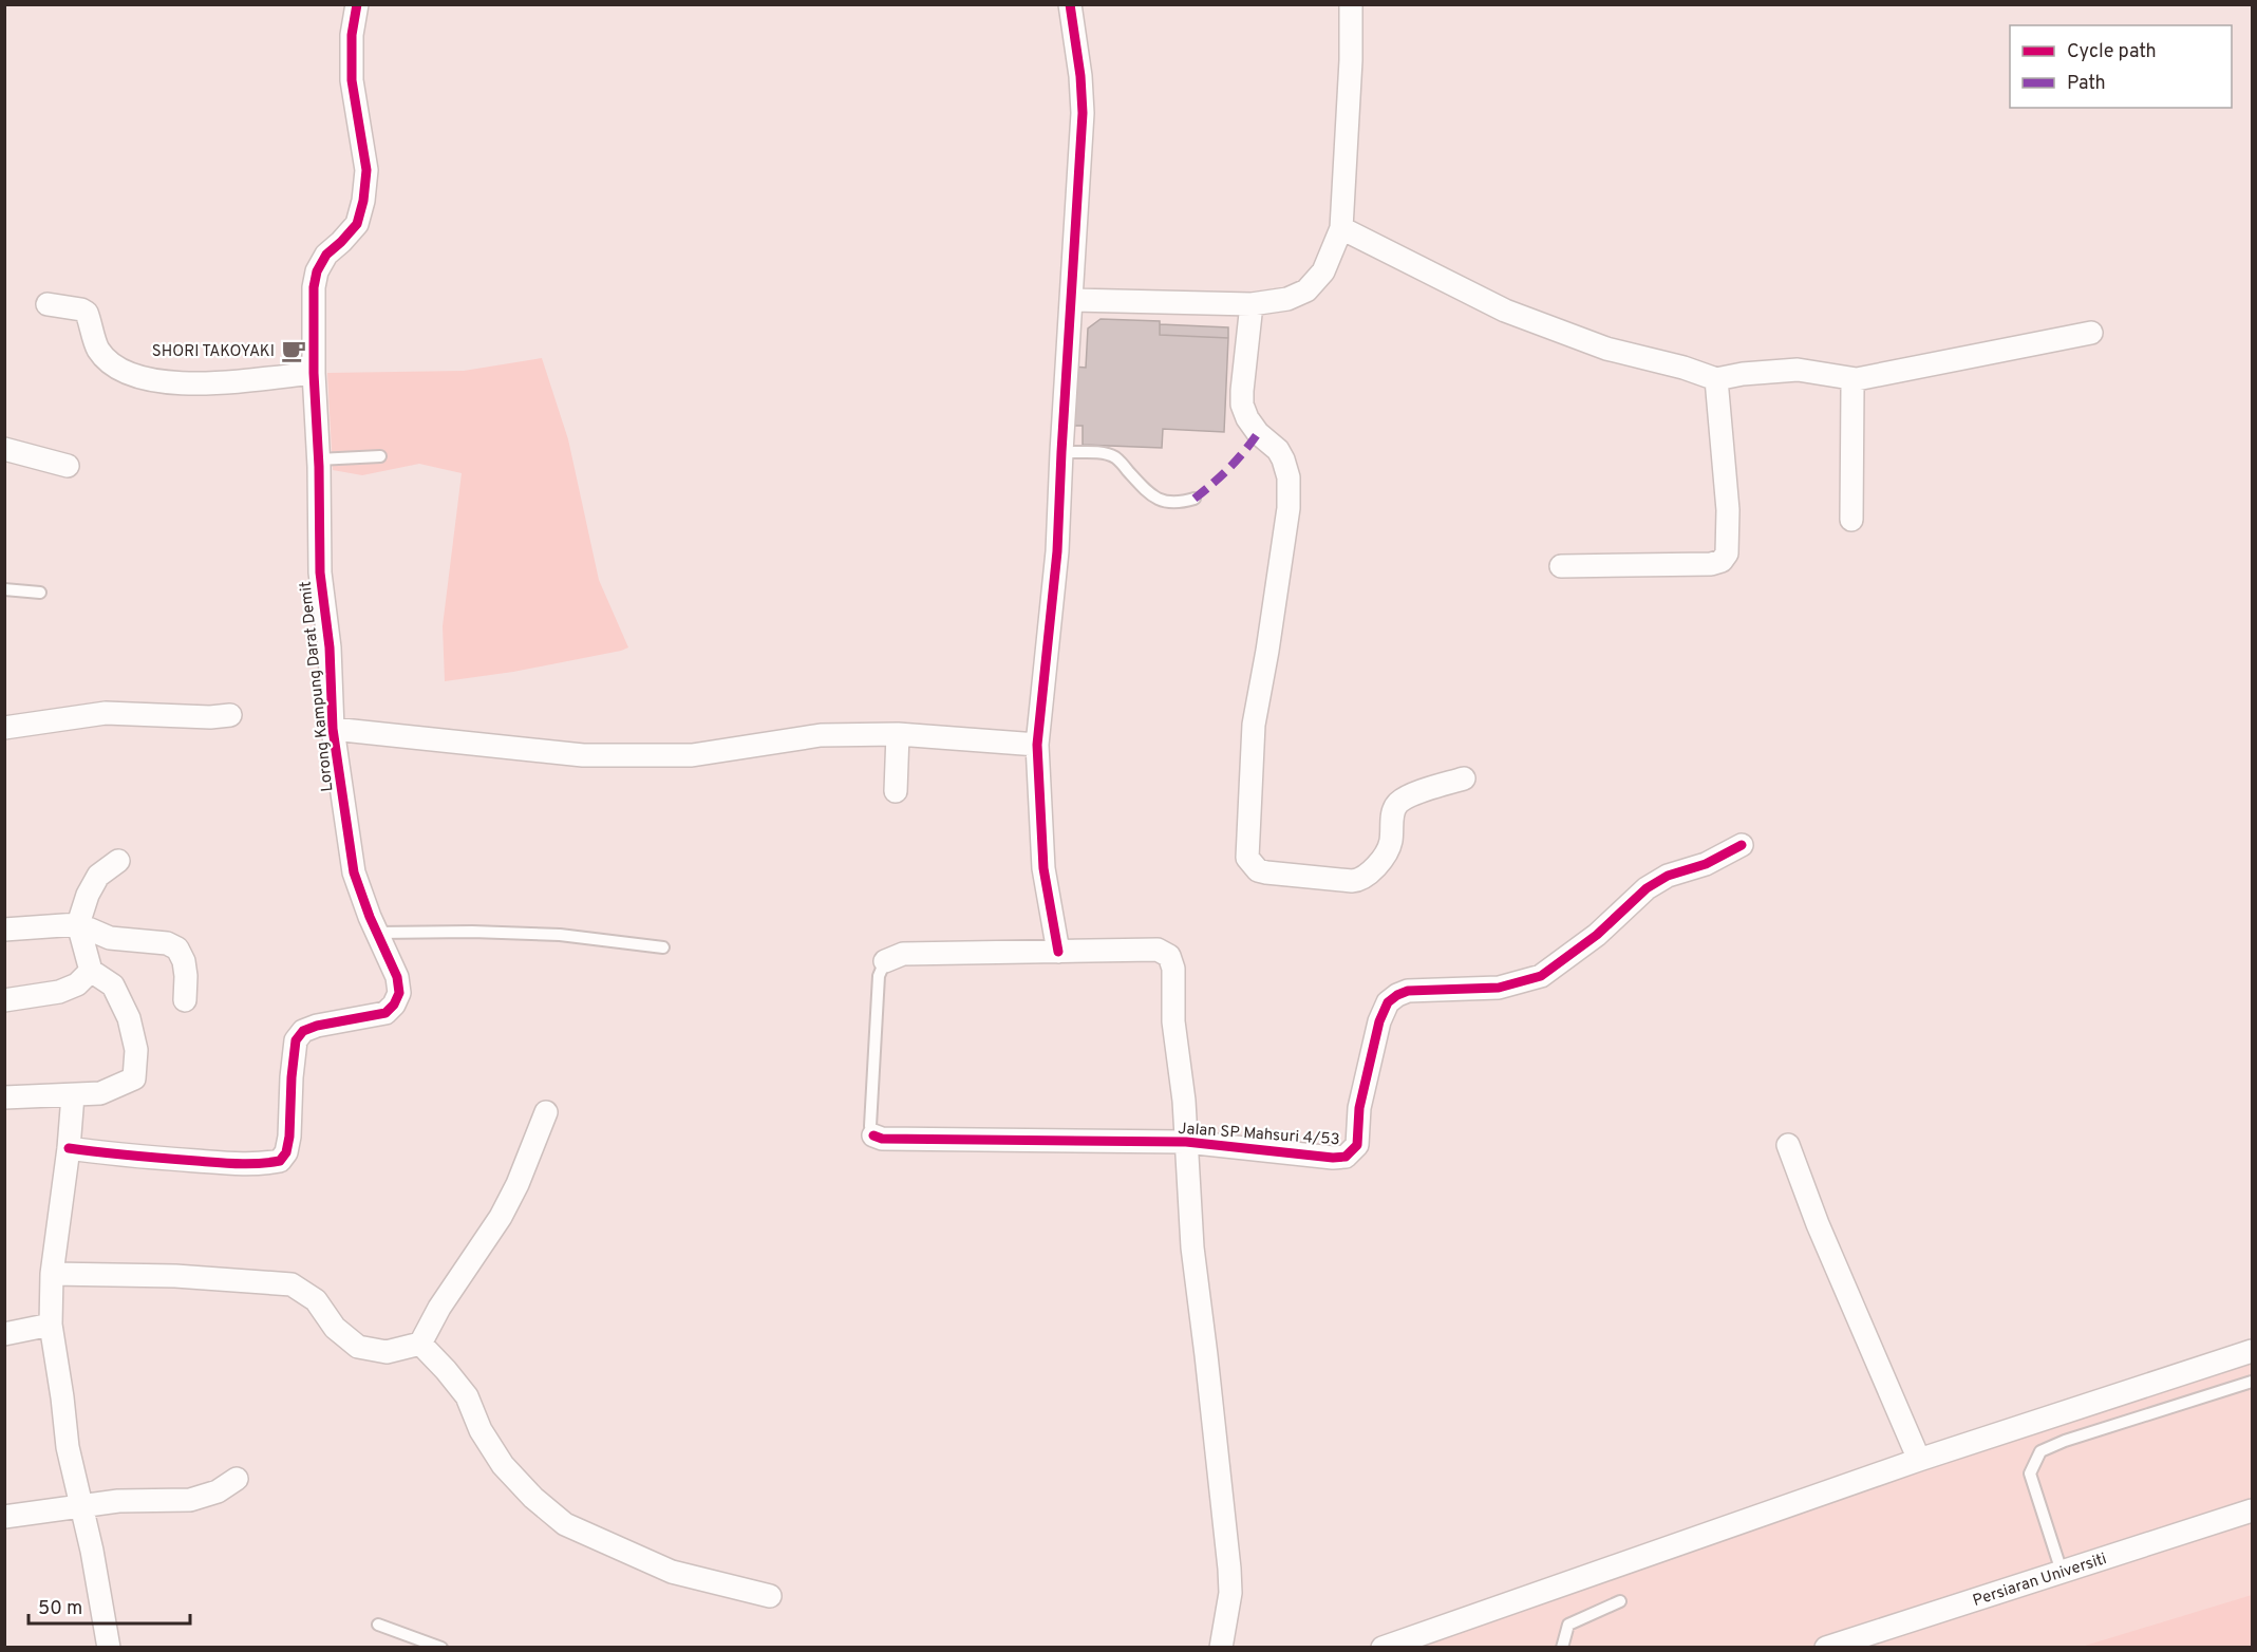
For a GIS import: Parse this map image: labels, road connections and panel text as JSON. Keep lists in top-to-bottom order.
{
  "streets": {
    "street": ["Lorong Kampung Darat Demit", "Jalan SP Mahsuri 4/53", "Persiaran Universiti"]
  },
  "places": {
    "cafe": ["SHORI TAKOYAKI"]
  },
  "legend": ["Cycle path", "Path"],
  "scale_bar": "50 m"
}
